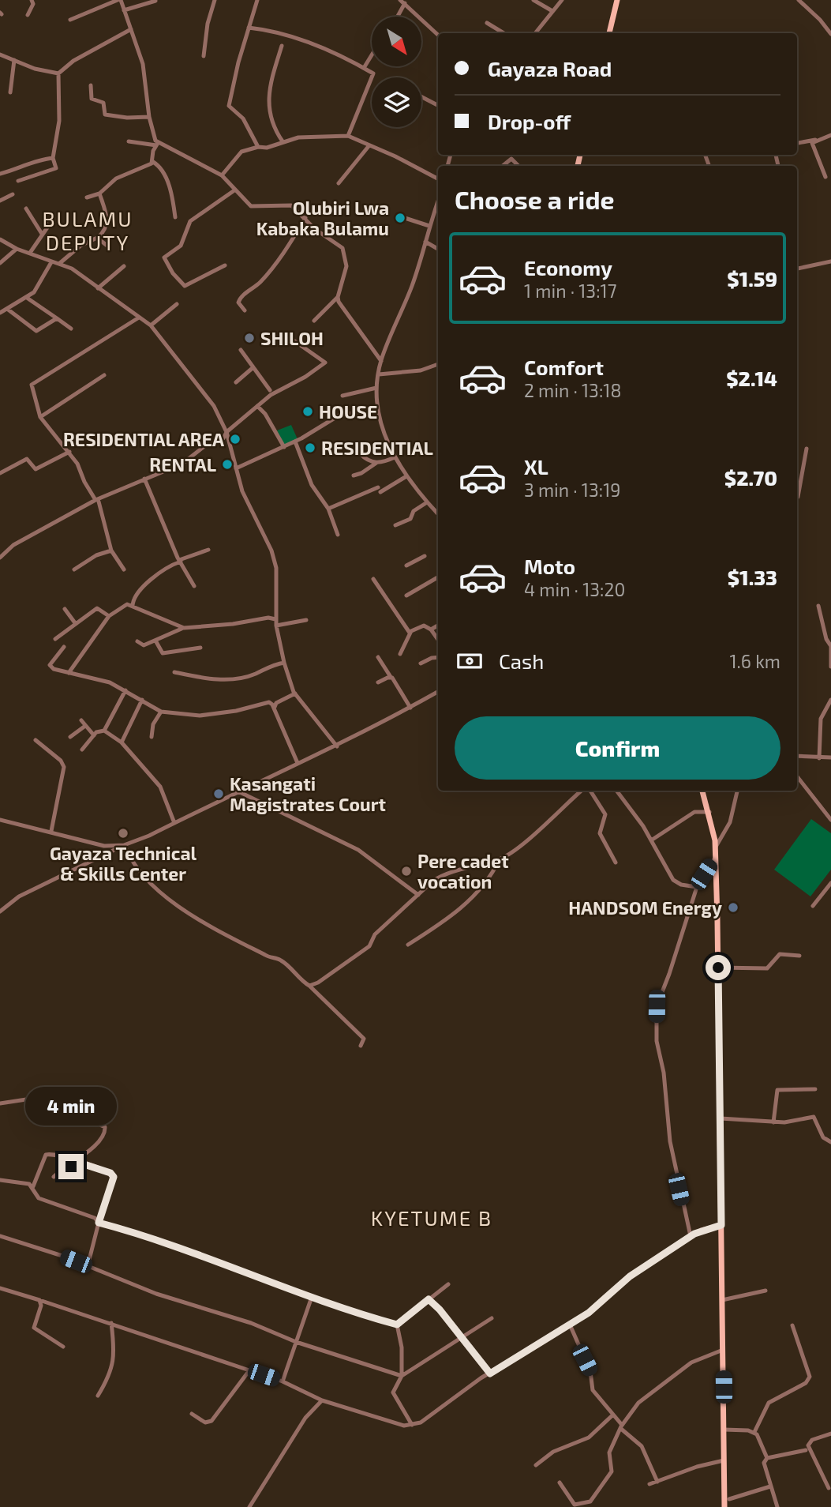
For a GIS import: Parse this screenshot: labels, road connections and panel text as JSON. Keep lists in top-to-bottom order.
{
  "districts": ["BULAMU DEPUTY", "KYETUME B"],
  "places": [
    "Olubiri Lwa Kabaka Bulamu",
    "SHILOH",
    "HOUSE",
    "RESIDENTIAL AREA",
    "RESIDENTIAL",
    "RENTAL",
    "Kasangati Magistrates Court",
    "Gayaza Technical & Skills Center",
    "Pere cadet vocation",
    "HANDSOM Energy"
  ],
  "north": "bottom right",
  "page": {
    "banner": ["Gayaza Road", "Drop-off"],
    "heading": "Choose a ride",
    "list": [
      {
        "name": "Economy",
        "note": "1 min · 13:17",
        "value": "$1.59"
      },
      {
        "name": "Comfort",
        "note": "2 min · 13:18",
        "value": "$2.14"
      },
      {
        "name": "XL",
        "note": "3 min · 13:19",
        "value": "$2.70"
      },
      {
        "name": "Moto",
        "note": "4 min · 13:20",
        "value": "$1.33"
      }
    ],
    "pay": ["Cash", "1.6 km"],
    "buttons": "Confirm",
    "bubble": "4 min"
  }
}
